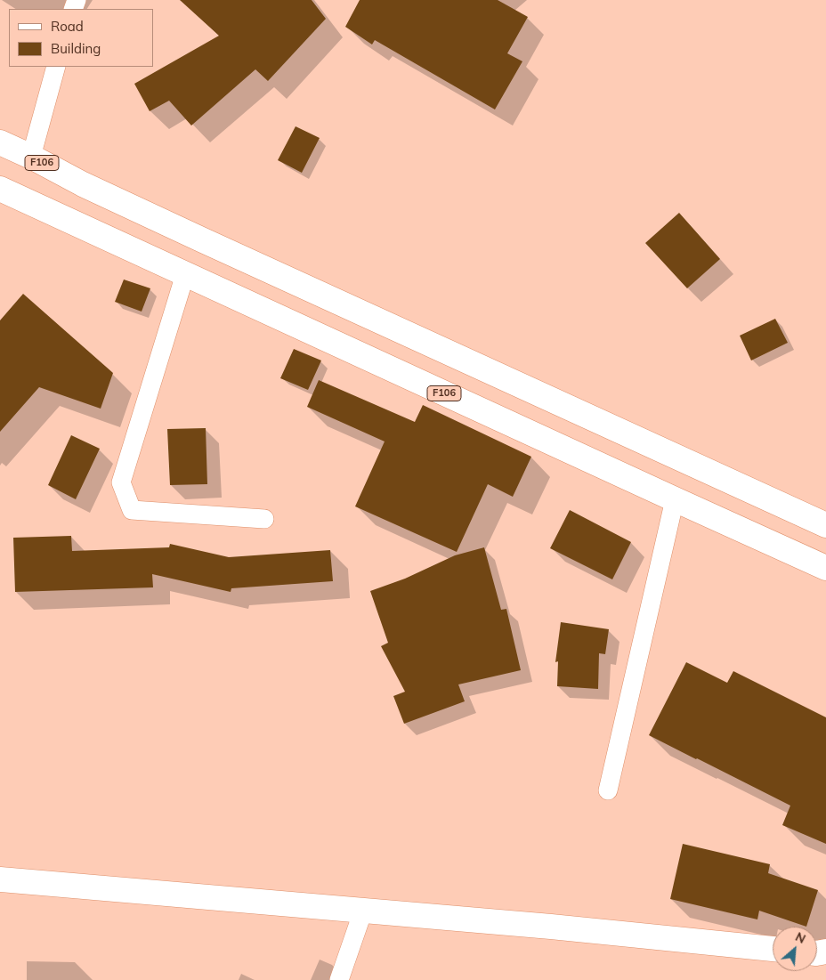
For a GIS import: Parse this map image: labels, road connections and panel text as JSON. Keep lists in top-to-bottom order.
{
  "streets": {
    "main road": ["F106"]
  },
  "legend": ["Road", "Building"],
  "north": "top right"
}
